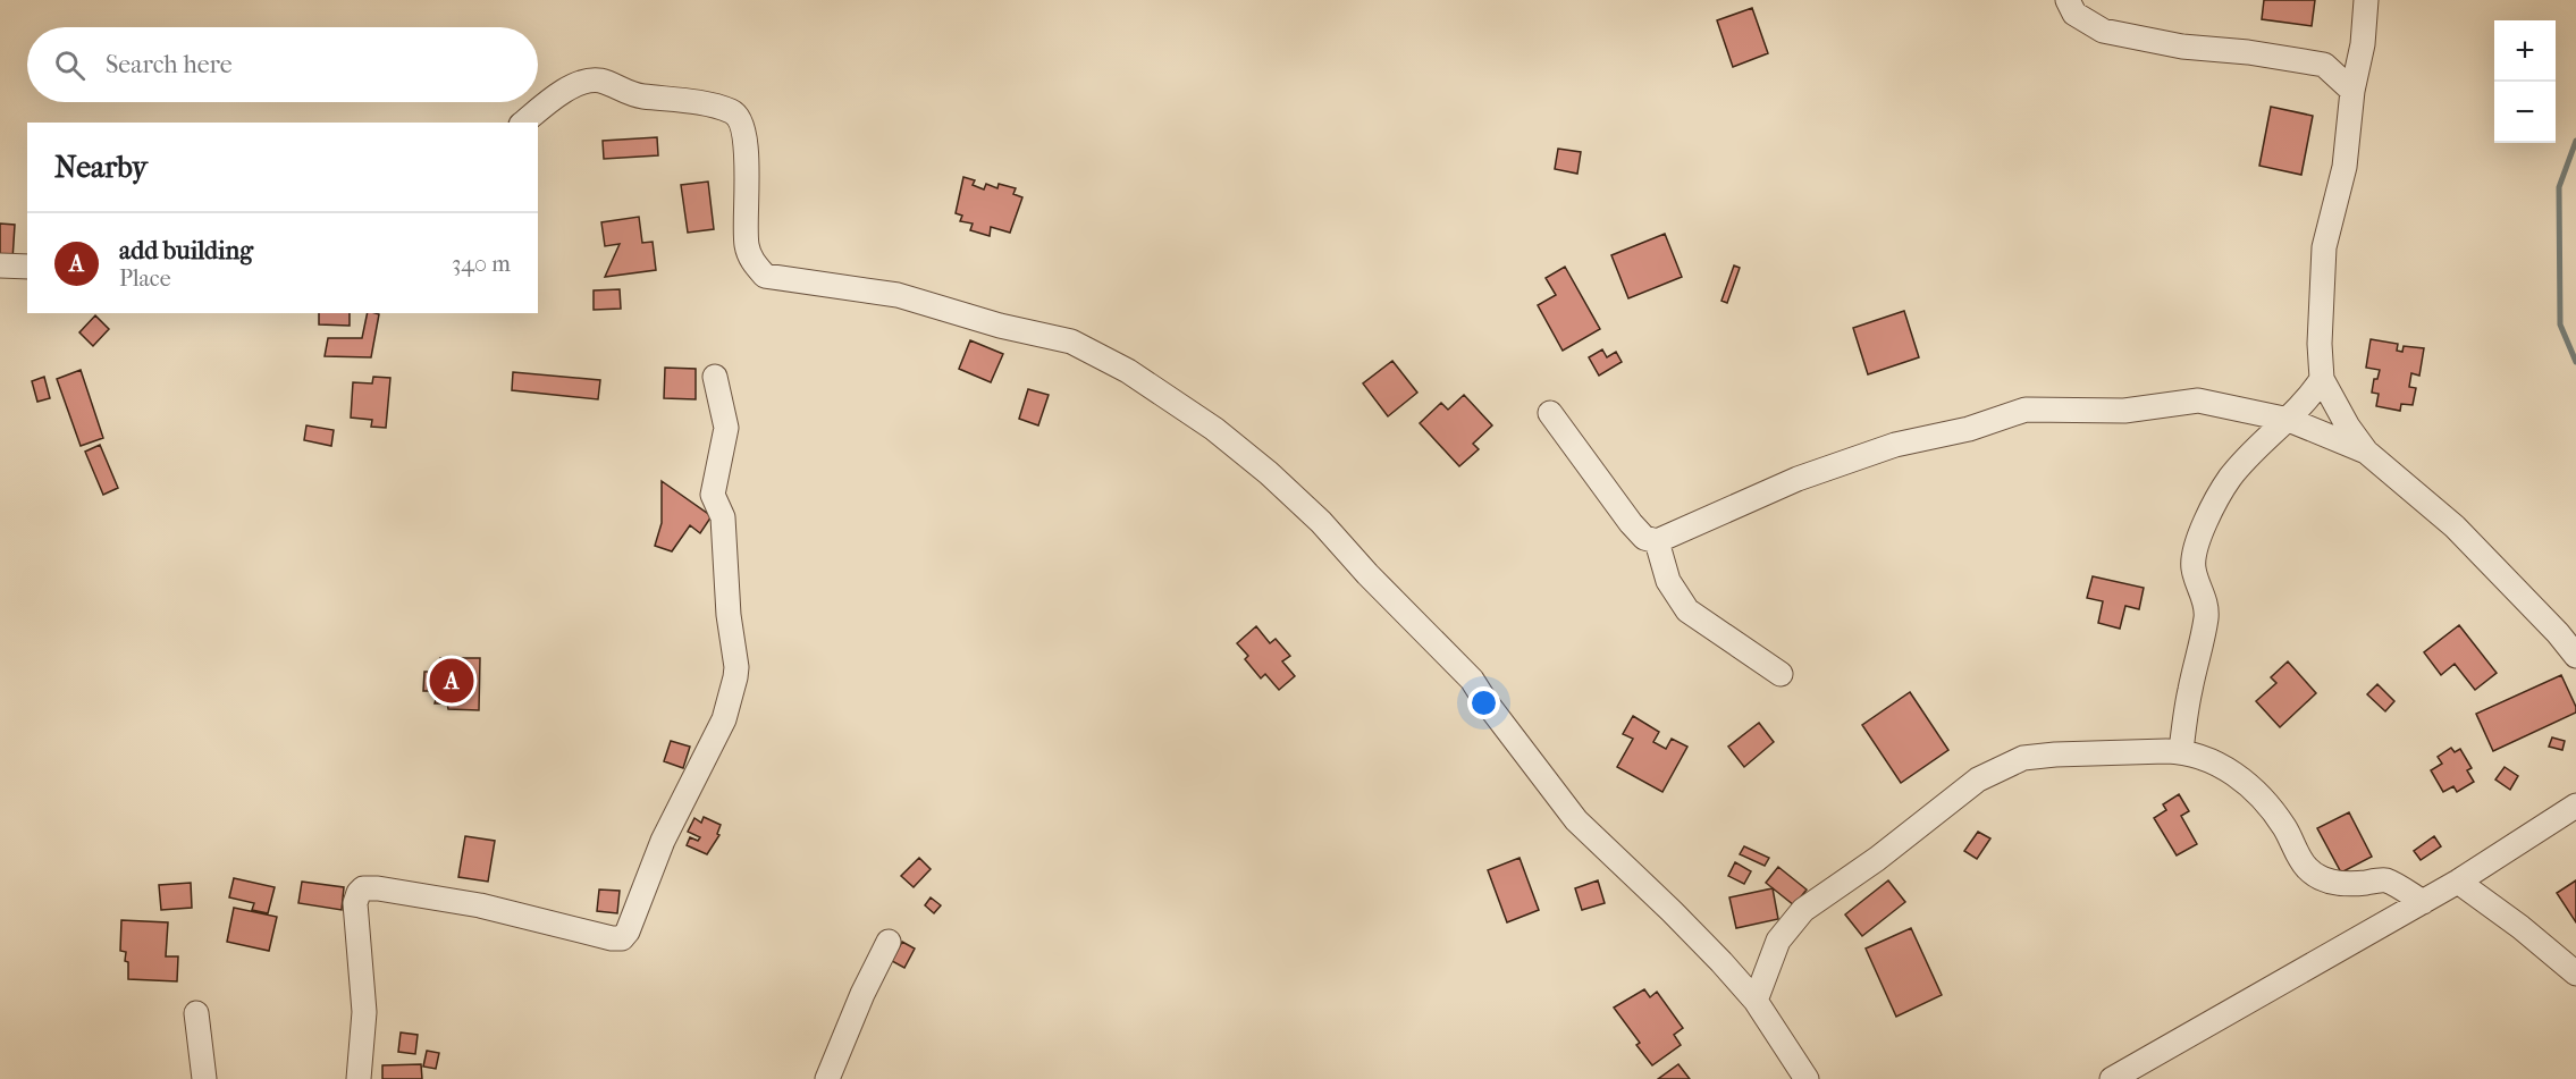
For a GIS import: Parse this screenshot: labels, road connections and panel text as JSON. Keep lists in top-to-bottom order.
{
  "page": {
    "map_buttons": ["+", "−"],
    "search": "Search here",
    "heading": "Nearby",
    "list": [
      {
        "mark": "A",
        "name": "add building",
        "note": "Place",
        "value": "340 m"
      }
    ],
    "pins": "A"
  }
}
